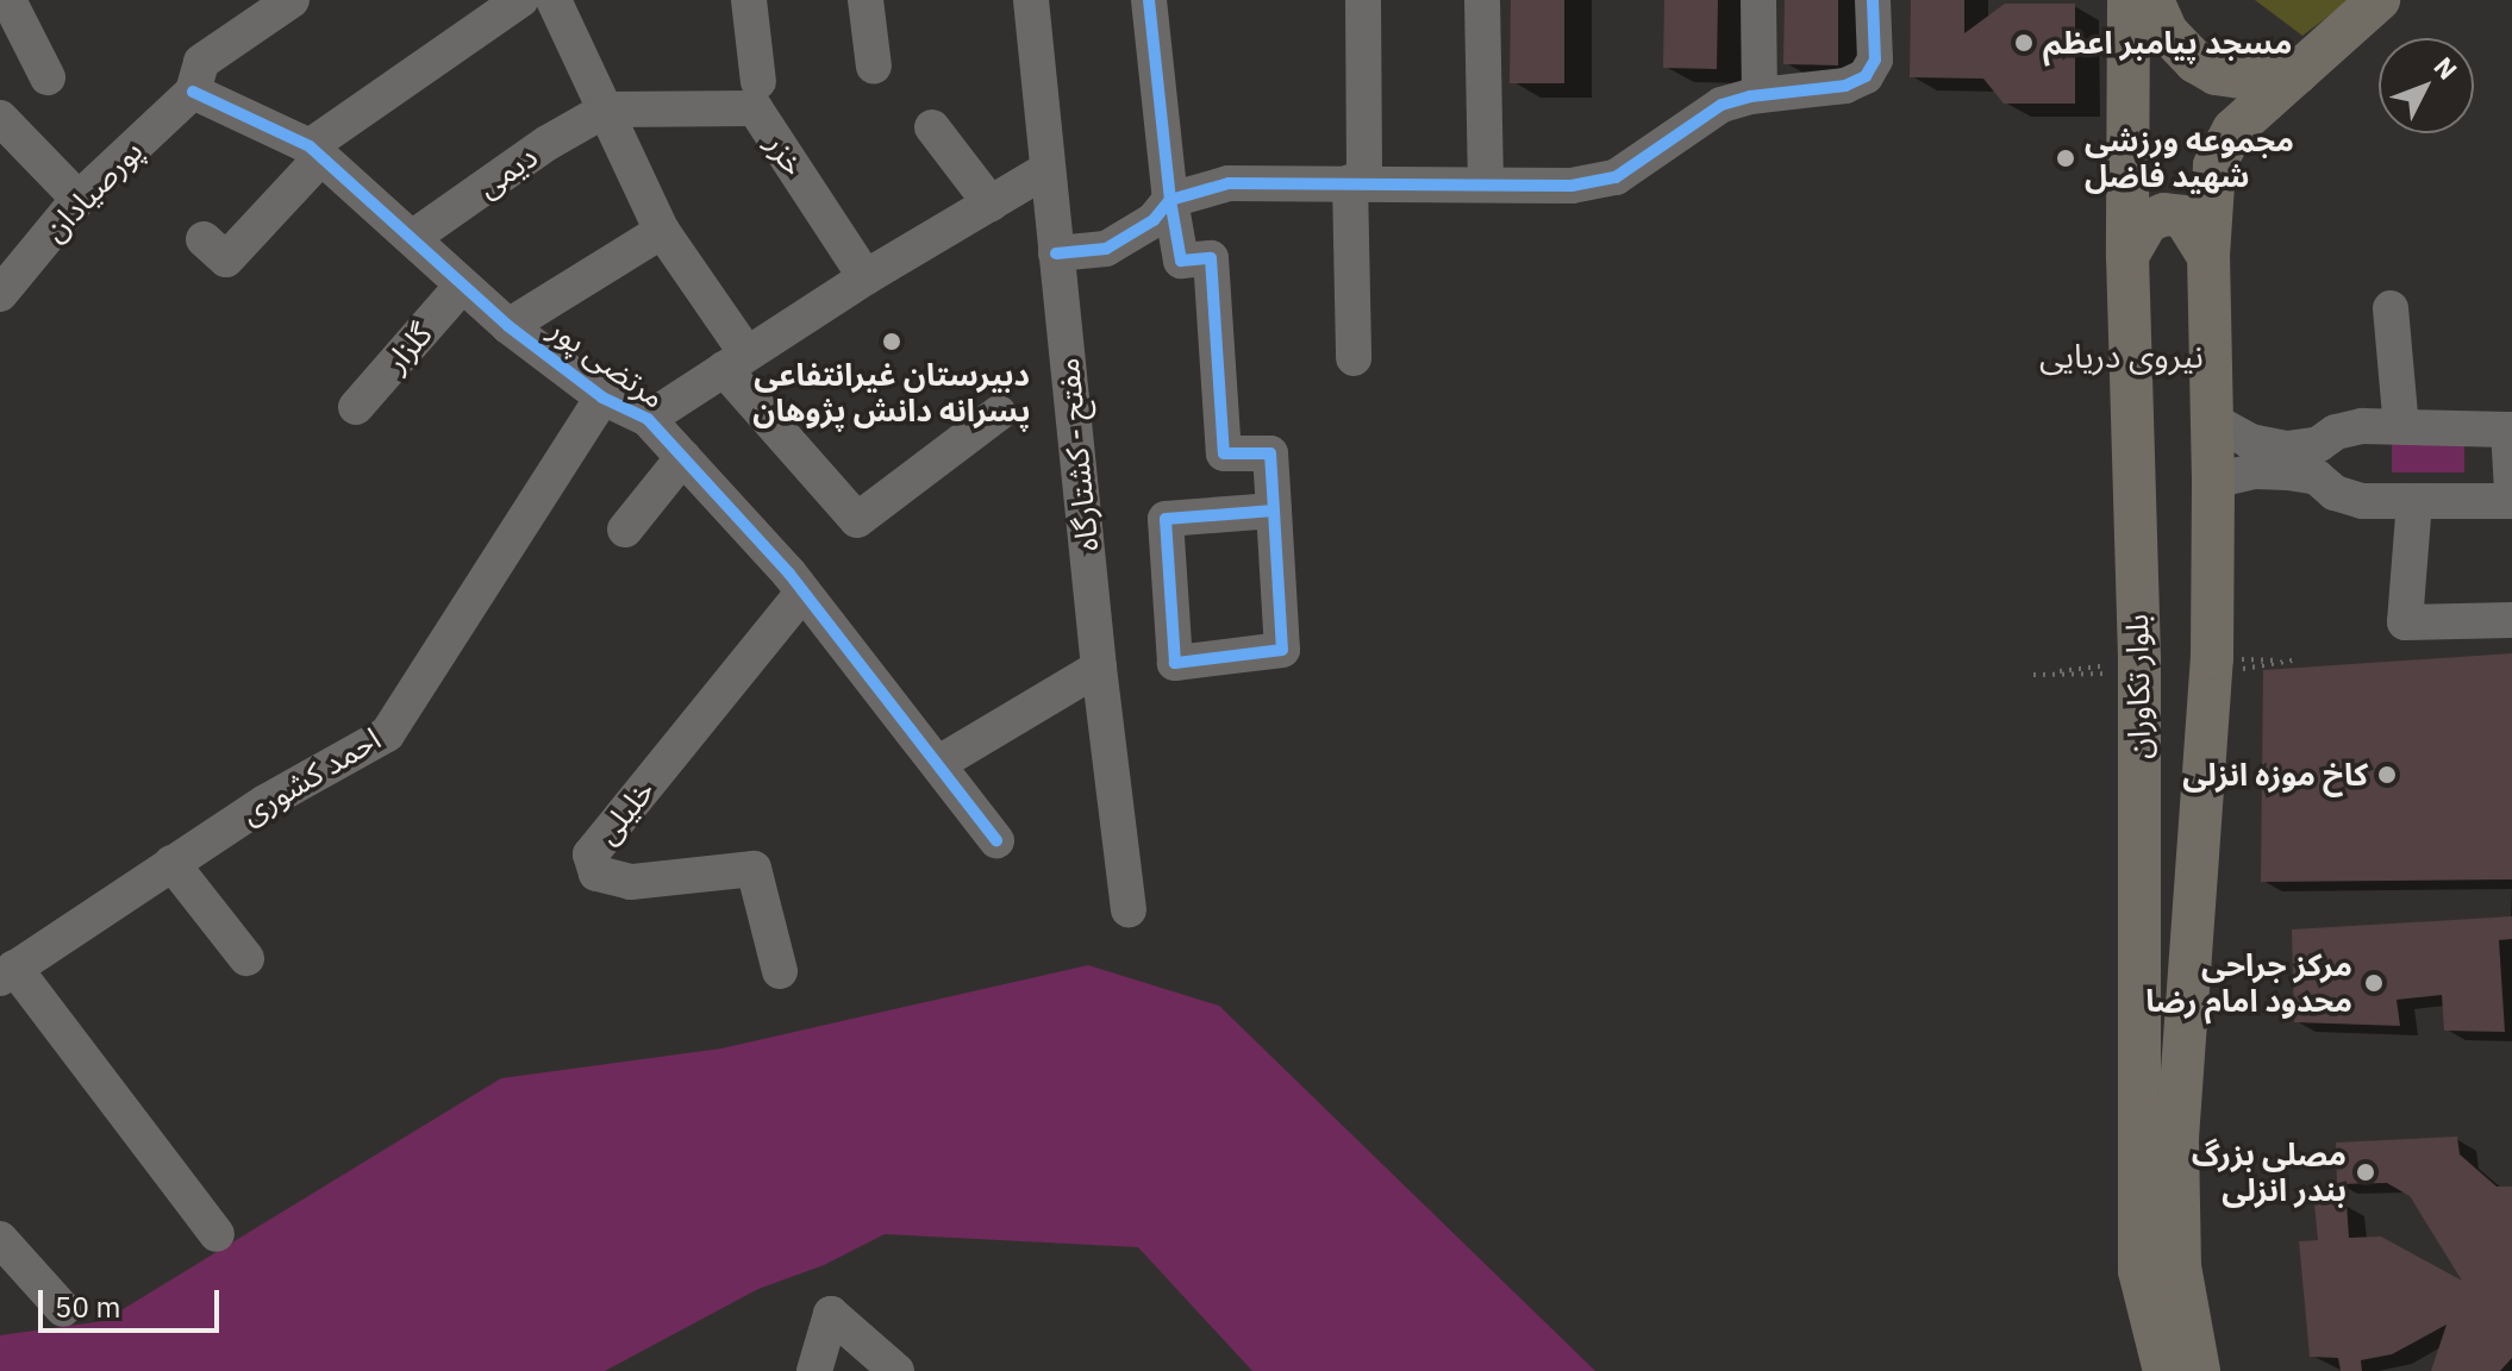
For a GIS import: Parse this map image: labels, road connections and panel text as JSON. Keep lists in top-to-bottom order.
{
  "streets": {
    "main road": ["بلوار تکاوران"],
    "street": [
      "خزر",
      "دیمی",
      "پورصیادان",
      "گلزار",
      "مرتضی پور",
      "مفتح - کشتارگاه",
      "احمد کشوری",
      "خلیلی"
    ]
  },
  "crossings": [
    ["خزر", "دیمی"],
    ["دیمی", "مرتضی پور"],
    ["پورصیادان", "مرتضی پور"],
    ["گلزار", "مرتضی پور"],
    ["مرتضی پور", "احمد کشوری"],
    ["مرتضی پور", "خلیلی"]
  ],
  "districts": ["نیروی دریایی"],
  "places": [
    "مسجد پیامبر اعظم",
    "مجموعه ورزشی شهید فاضل",
    "دبیرستان غیرانتفاعی پسرانه دانش پژوهان",
    "کاخ موزه انزلی",
    "مرکز جراحی محدود امام رضا",
    "مصلی بزرگ بندر انزلی"
  ],
  "scale_bar": "50 m",
  "north": "top right"
}
